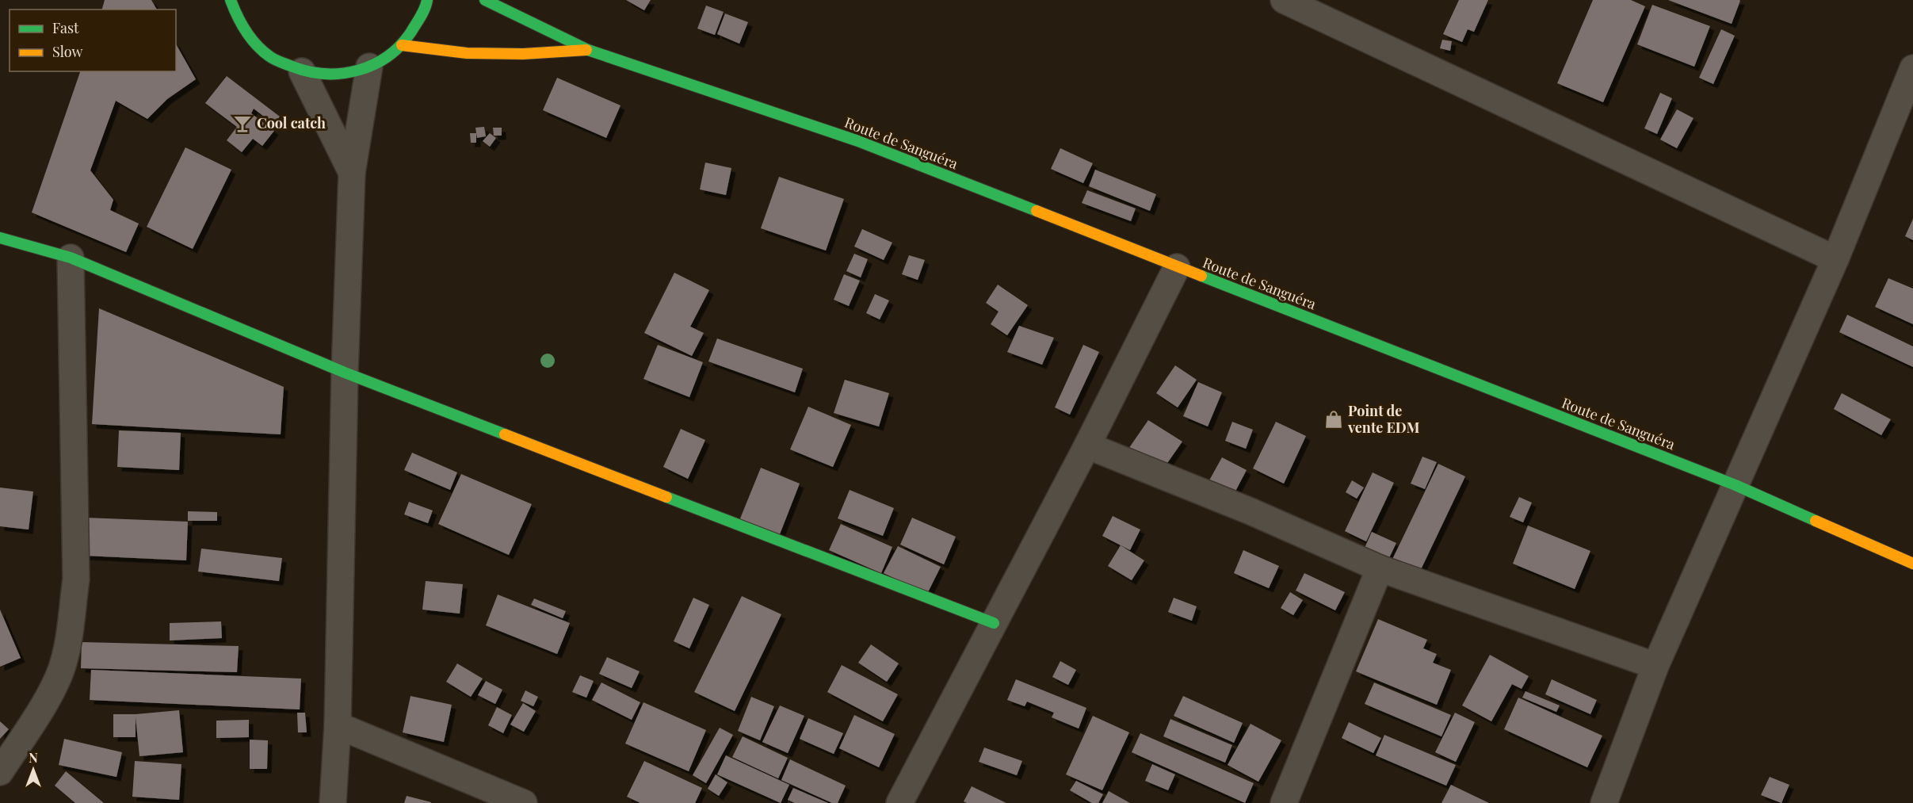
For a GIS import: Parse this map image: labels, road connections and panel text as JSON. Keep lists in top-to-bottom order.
{
  "streets": {
    "street": ["Route de Sanguéra"]
  },
  "places": {
    "bar": ["Cool catch"],
    "shop": ["Point de vente EDM"]
  },
  "legend": ["Fast", "Slow"],
  "north": "top"
}
